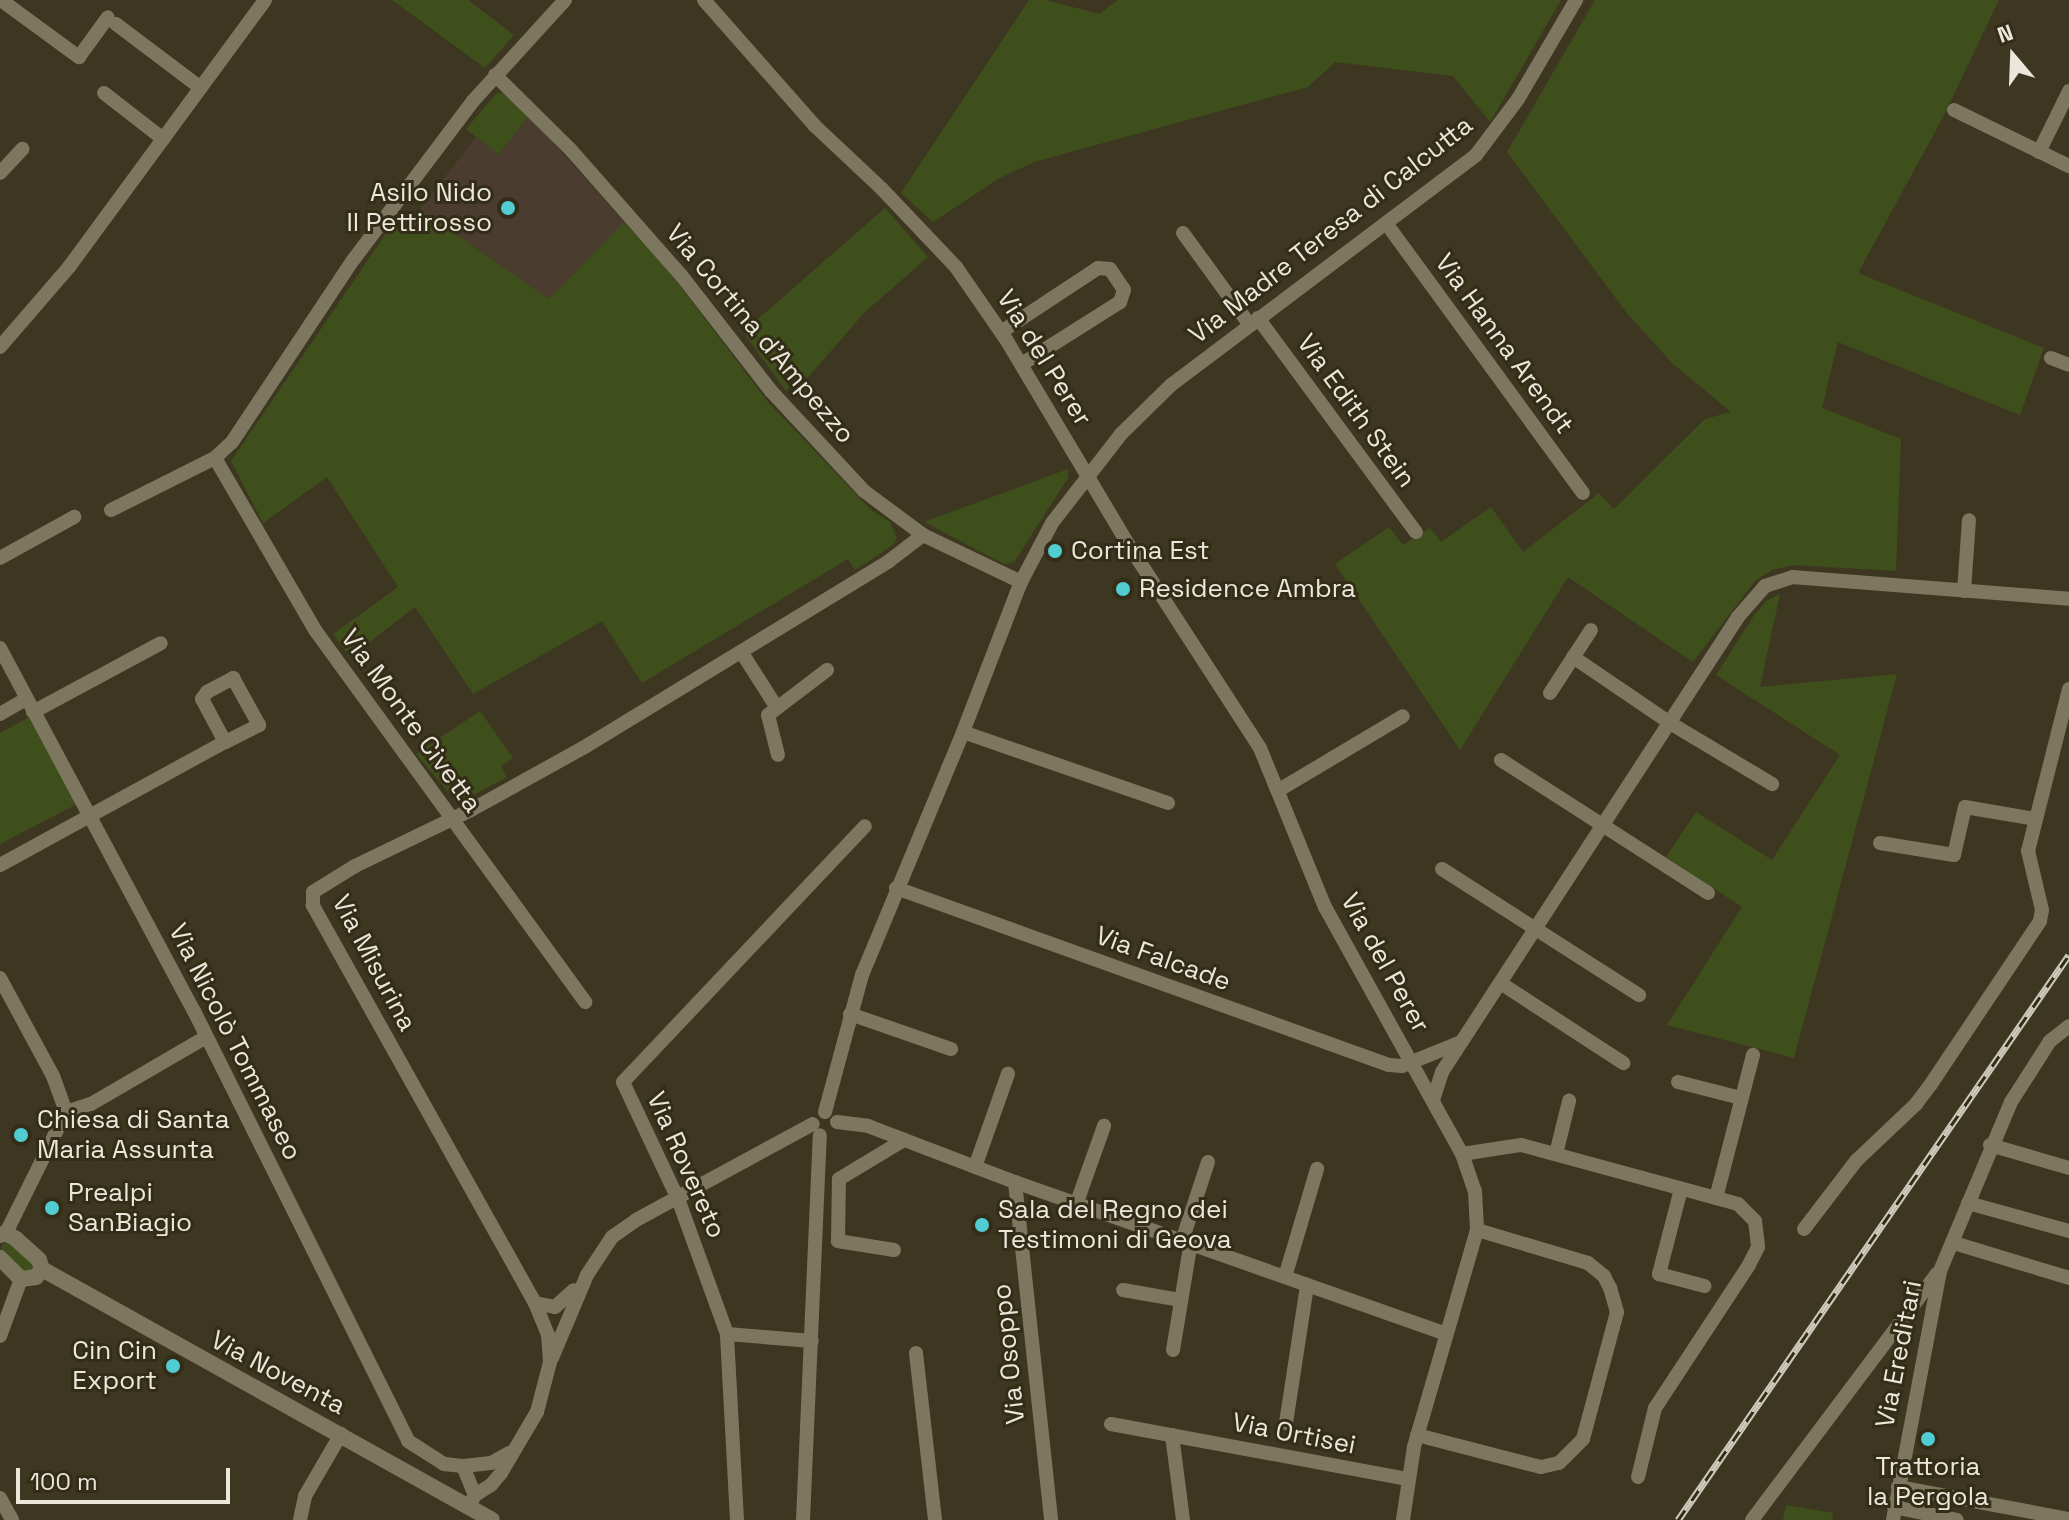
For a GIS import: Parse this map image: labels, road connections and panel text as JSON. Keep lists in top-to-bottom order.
{
  "streets": {
    "street": [
      "Via Madre Teresa di Calcutta",
      "Via Cortina d'Ampezzo",
      "Via Hanna Arendt",
      "Via del Perer",
      "Via Edith Stein",
      "Via Monte Civetta",
      "Via Falcade",
      "Via Misurina",
      "Via Nicolò Tommaseo",
      "Via Rovereto",
      "Via Osoppo",
      "Via Ereditari",
      "Via Noventa",
      "Via Ortisei"
    ]
  },
  "crossings": [
    ["Via Madre Teresa di Calcutta", "Via Hanna Arendt"],
    ["Via Madre Teresa di Calcutta", "Via del Perer"],
    ["Via Madre Teresa di Calcutta", "Via Edith Stein"],
    ["Via Cortina d'Ampezzo", "Via Misurina"],
    ["Via del Perer", "Via Falcade"],
    ["Via del Perer", "Via Ortisei"],
    ["Via Monte Civetta", "Via Misurina"],
    ["Via Misurina", "Via Noventa"]
  ],
  "places": [
    "Asilo Nido Il Pettirosso",
    "Cortina Est",
    "Residence Ambra",
    "Chiesa di Santa Maria Assunta",
    "Prealpi SanBiagio",
    "Sala del Regno dei Testimoni di Geova",
    "Cin Cin Export",
    "Trattoria la Pergola"
  ],
  "scale_bar": "100 m",
  "north": "top"
}
